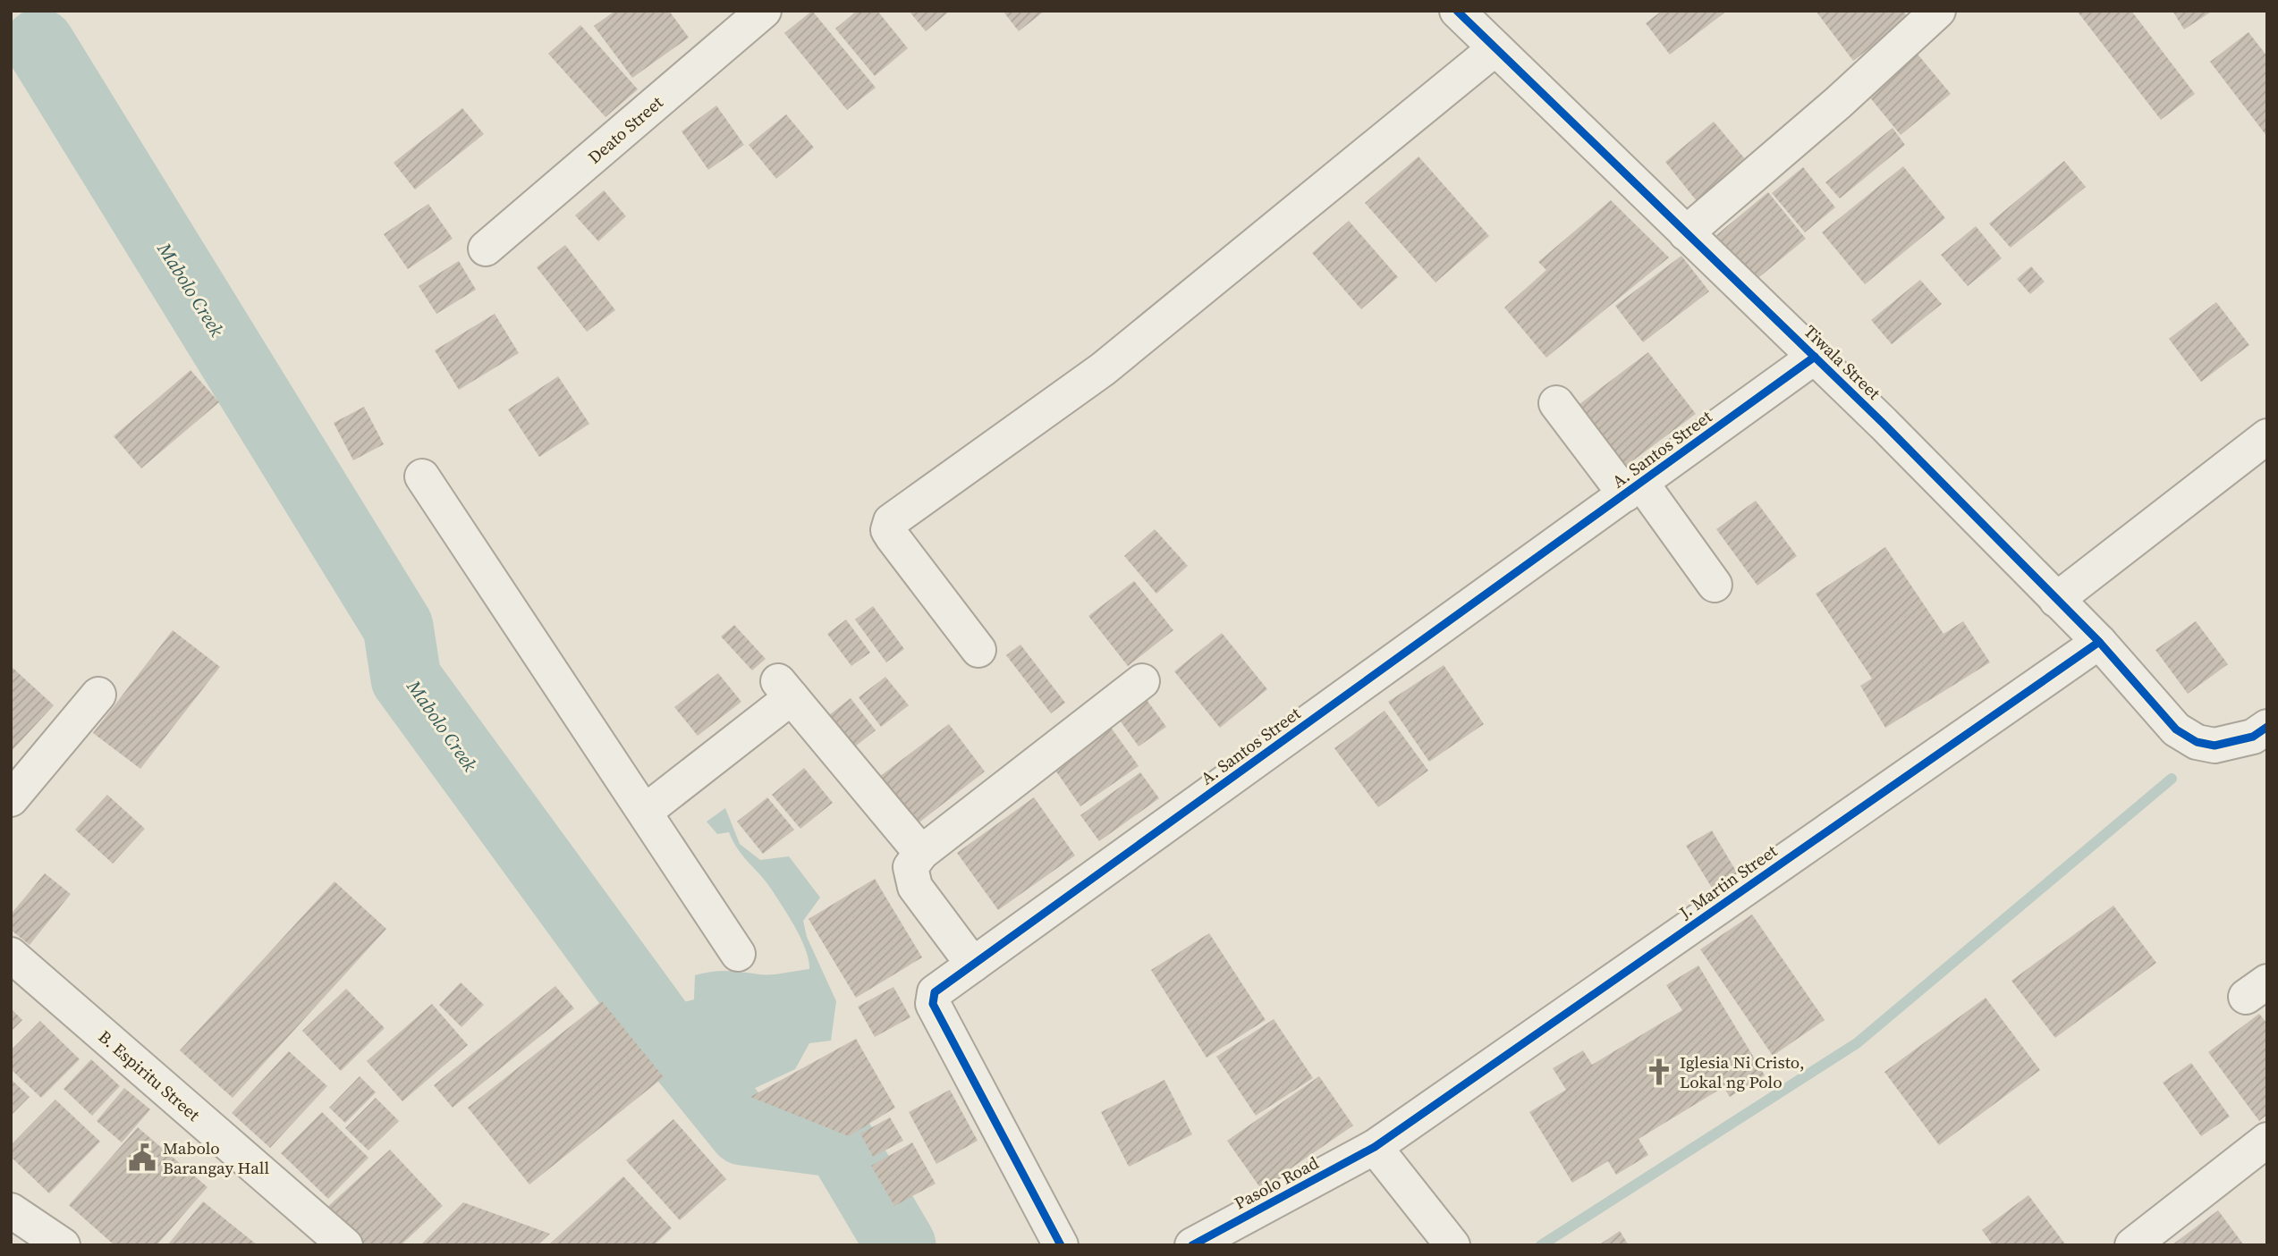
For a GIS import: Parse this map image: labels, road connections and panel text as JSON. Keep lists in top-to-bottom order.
{
  "streets": {
    "street": [
      "Deato Street",
      "Tiwala Street",
      "A. Santos Street",
      "J. Martin Street",
      "B. Espiritu Street",
      "Pasolo Road"
    ]
  },
  "crossings": [
    ["Tiwala Street", "A. Santos Street"],
    ["Tiwala Street", "J. Martin Street"],
    ["J. Martin Street", "Pasolo Road"]
  ],
  "water": ["Mabolo Creek"],
  "places": {
    "church": ["Iglesia Ni Cristo, Lokal ng Polo"],
    "public building": ["Mabolo Barangay Hall"]
  }
}
